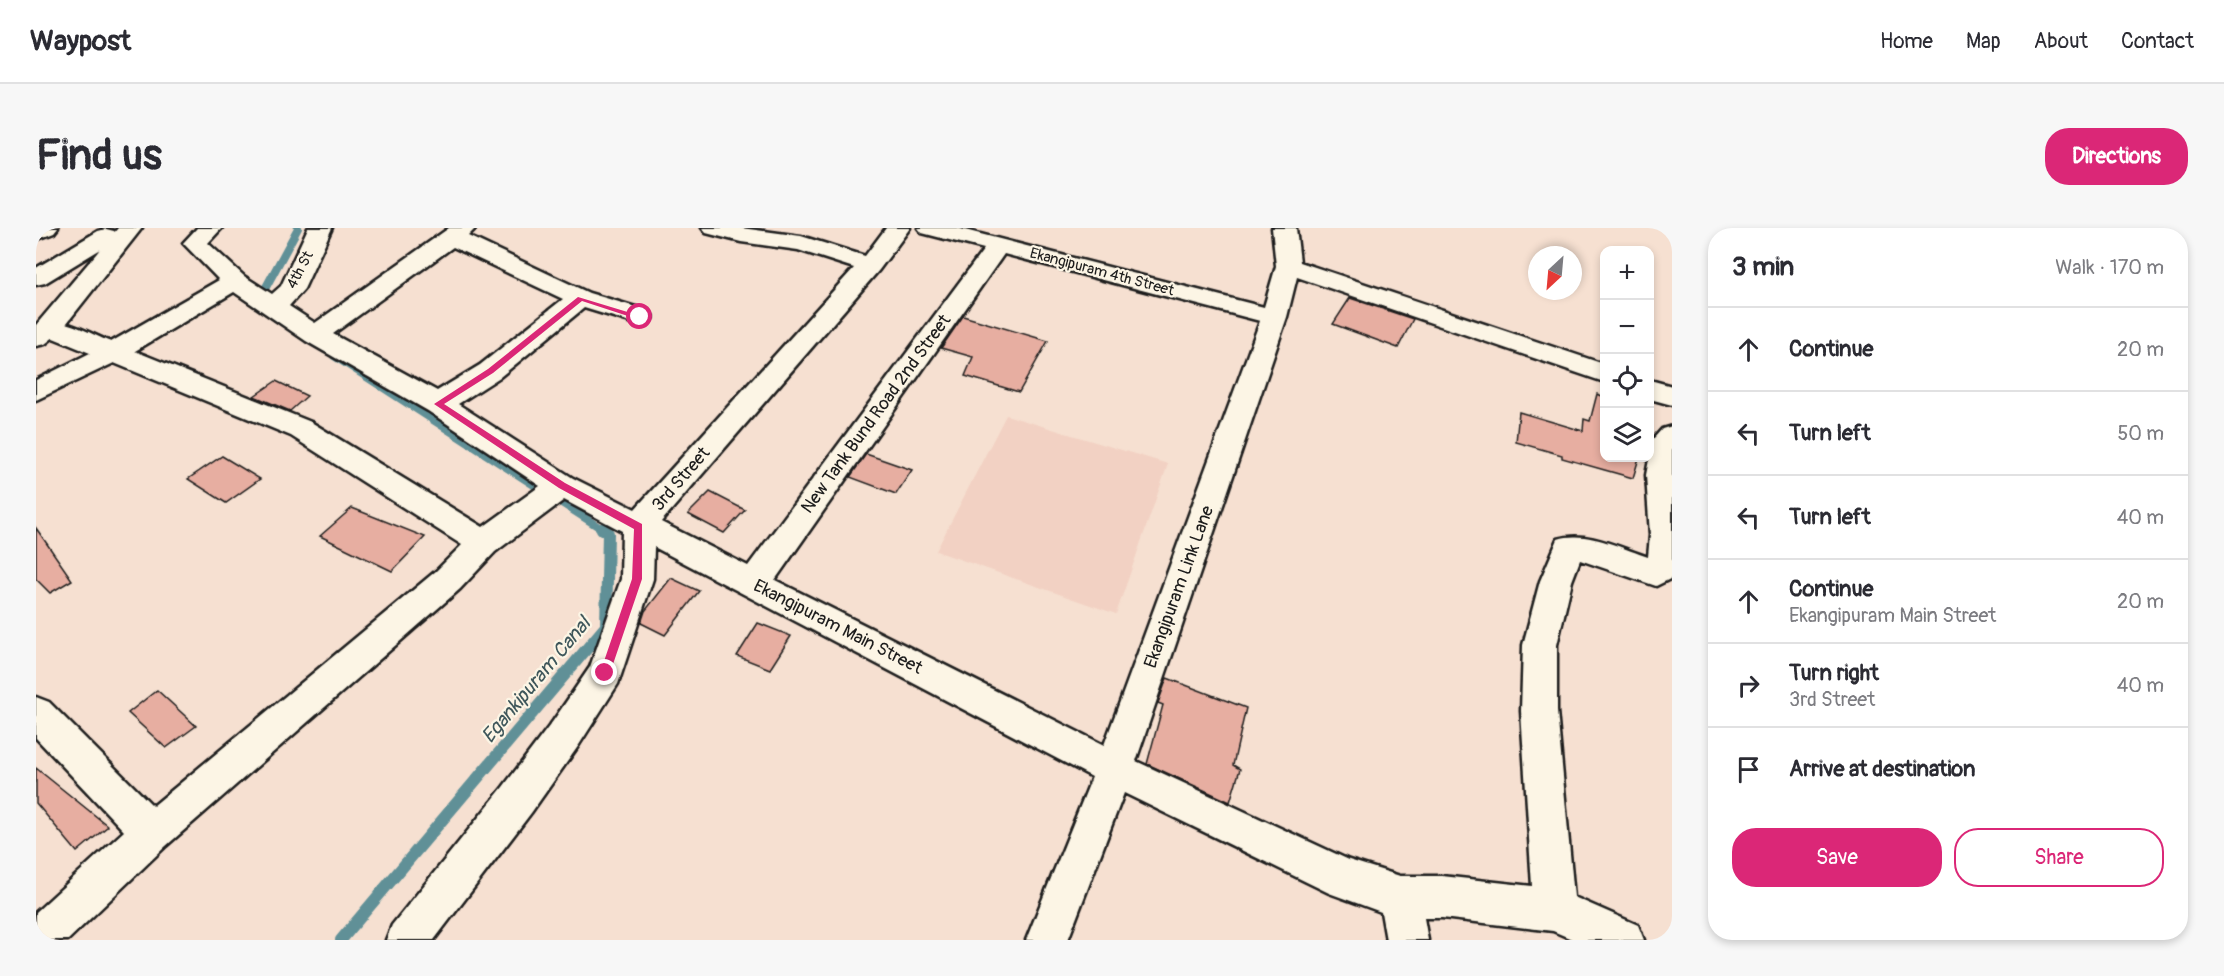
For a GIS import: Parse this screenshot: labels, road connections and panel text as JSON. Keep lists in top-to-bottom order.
{
  "streets": {
    "street": [
      "4th St",
      "Ekangipuram 4th Street",
      "New Tank Bund Road 2nd Street",
      "3rd Street",
      "Ekangipuram Link Lane",
      "Ekangipuram Main Street"
    ]
  },
  "crossings": [
    ["4th St", "Ekangipuram Main Street"],
    ["Ekangipuram 4th Street", "New Tank Bund Road 2nd Street"],
    ["Ekangipuram 4th Street", "Ekangipuram Link Lane"],
    ["New Tank Bund Road 2nd Street", "Ekangipuram Main Street"],
    ["3rd Street", "Ekangipuram Main Street"],
    ["Ekangipuram Link Lane", "Ekangipuram Main Street"]
  ],
  "water": ["Egankipuram Canal"],
  "north": "bottom left",
  "page": {
    "header": "Waypost",
    "nav": [
      "Home",
      "Map",
      "About",
      "Contact"
    ],
    "buttons": [
      "Directions",
      ["Save", "Share"]
    ],
    "title": "Find us",
    "heading": ["3 min", "Walk · 170 m"],
    "map_buttons": ["+", "−"],
    "list": [
      ["Continue", "20 m"],
      ["Turn left", "50 m"],
      ["Turn left", "40 m"],
      ["Continue", "Ekangipuram Main Street", "20 m"],
      ["Turn right", "3rd Street", "40 m"],
      "Arrive at destination"
    ]
  }
}
